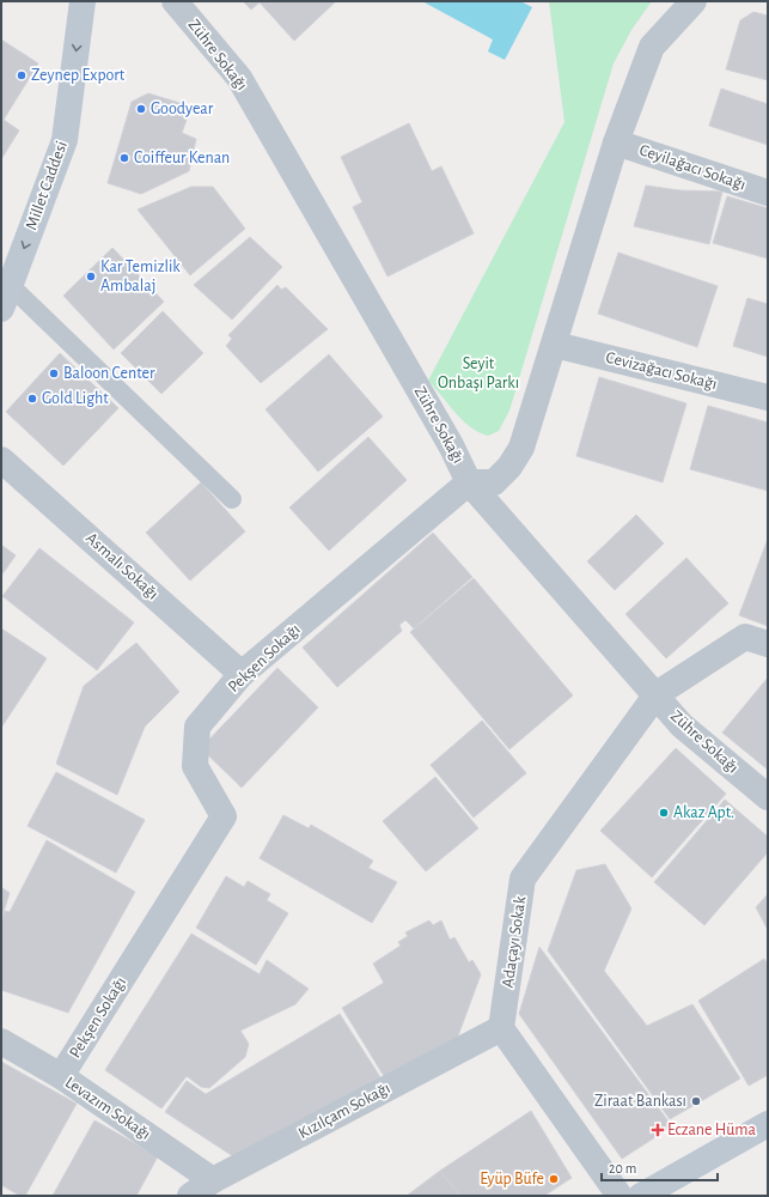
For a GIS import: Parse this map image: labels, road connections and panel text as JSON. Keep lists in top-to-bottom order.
{
  "streets": {
    "street": [
      "Zühre Sokağı",
      "Ceyilağacı Sokağı",
      "Millet Caddesi",
      "Cevizağacı Sokağı",
      "Asmalı Sokağı",
      "Pekşen Sokağı",
      "Adaçayı Sokak",
      "Levazım Sokağı",
      "Kızılçam Sokağı"
    ]
  },
  "crossings": [
    ["Zühre Sokağı", "Pekşen Sokağı"],
    ["Zühre Sokağı", "Adaçayı Sokak"],
    ["Asmalı Sokağı", "Pekşen Sokağı"],
    ["Pekşen Sokağı", "Levazım Sokağı"],
    ["Adaçayı Sokak", "Kızılçam Sokağı"],
    ["Levazım Sokağı", "Kızılçam Sokağı"]
  ],
  "one_way": ["Millet Caddesi"],
  "parks": ["Seyit Onbaşı Parkı"],
  "places": {
    "other": [
      "Zeynep Export",
      "Goodyear",
      "Coiffeur Kenan",
      "Kar Temizlik Ambalaj",
      "Baloon Center",
      "Gold Light",
      "Akaz Apt.",
      "Ziraat Bankası",
      "Eyüp Büfe"
    ],
    "health": ["Eczane Hüma"]
  },
  "scale_bar": "20 m"
}
